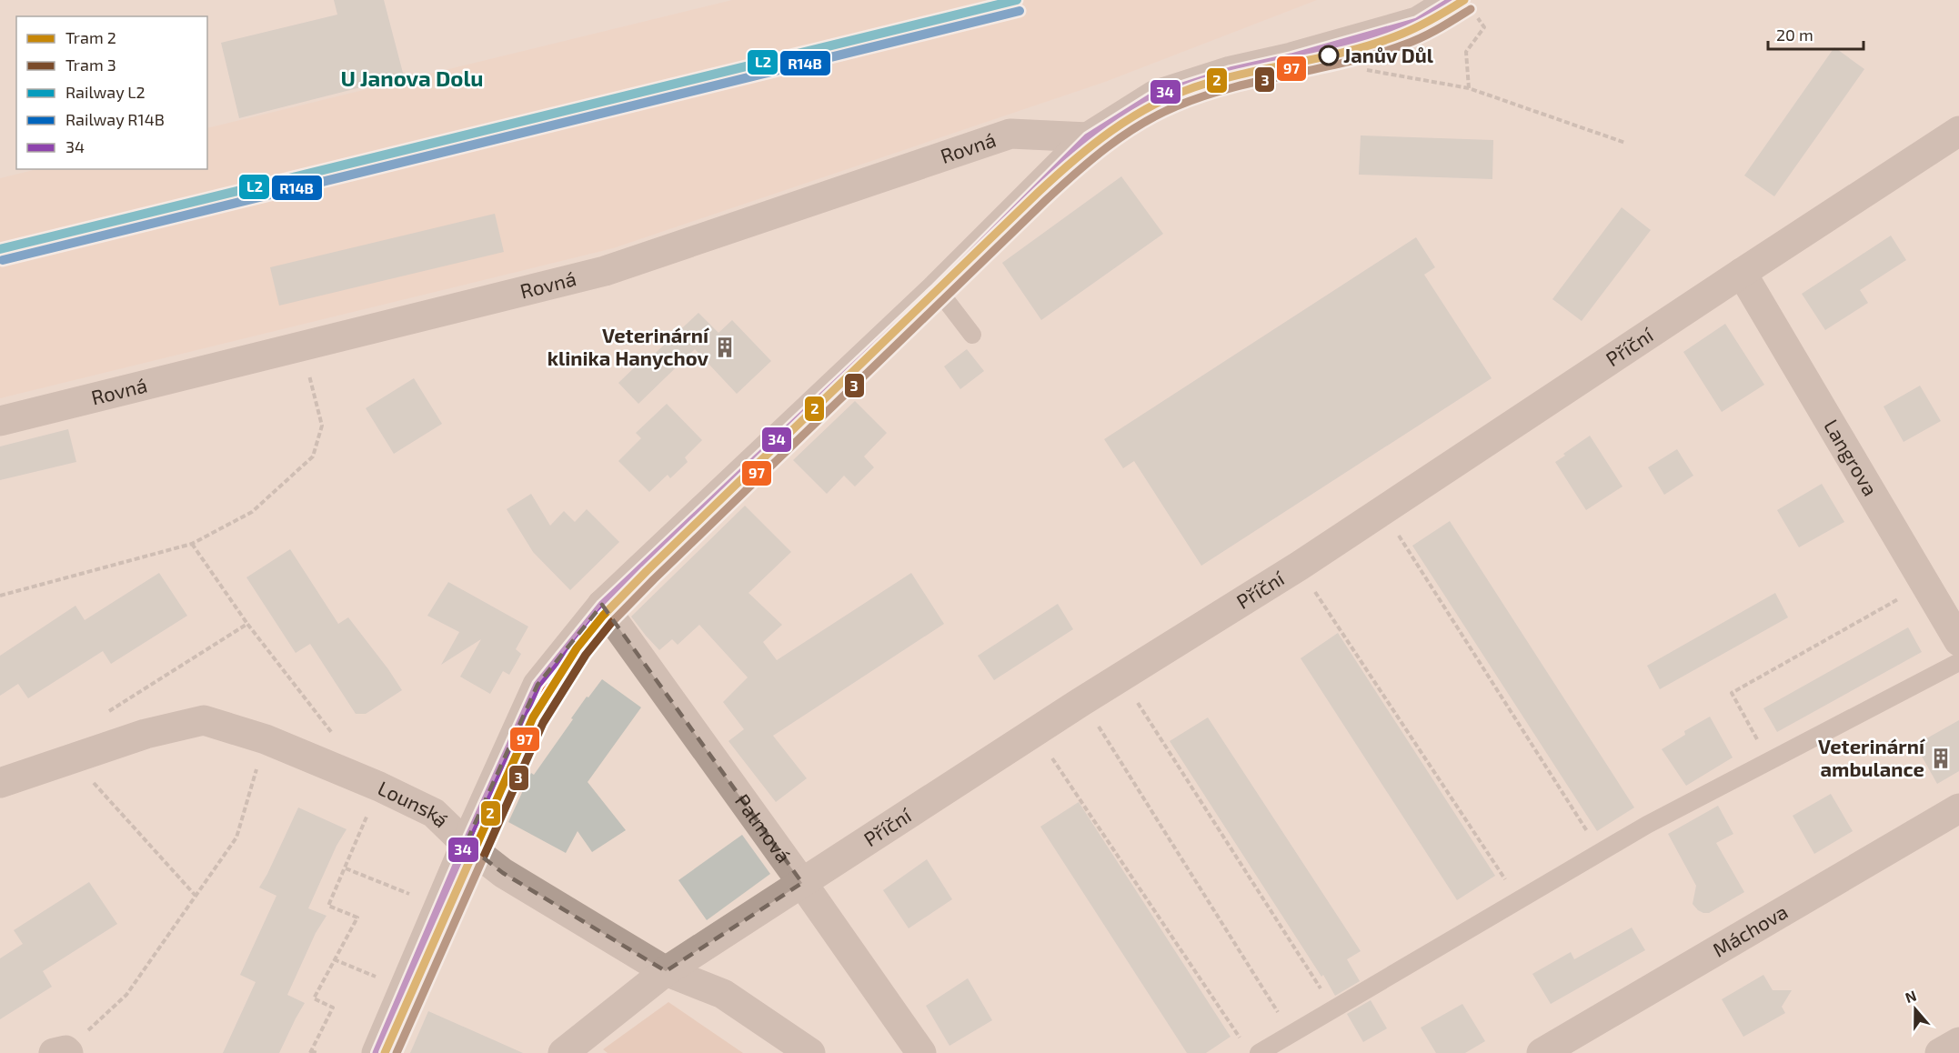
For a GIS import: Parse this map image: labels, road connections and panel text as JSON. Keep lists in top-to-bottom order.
{
  "streets": {
    "street": [
      "Rovná",
      "Příční",
      "Langrova",
      "Lounská",
      "Palmová",
      "Máchova"
    ]
  },
  "crossings": [
    ["Příční", "Langrova"],
    ["Příční", "Lounská"],
    ["Příční", "Palmová"]
  ],
  "districts": ["U Janova Dolu"],
  "places": {
    "other": ["Janův Důl"],
    "building": ["Veterinární klinika Hanychov", "Veterinární ambulance"]
  },
  "lines": [
    "tram line 2",
    "rail line L2",
    "transit line 34",
    "tram line 3",
    "transit line 97",
    "rail line R14B"
  ],
  "legend": [
    "Tram 2",
    "Tram 3",
    "Railway L2",
    "Railway R14B",
    "34"
  ],
  "scale_bar": "20 m",
  "north": "top"
}
